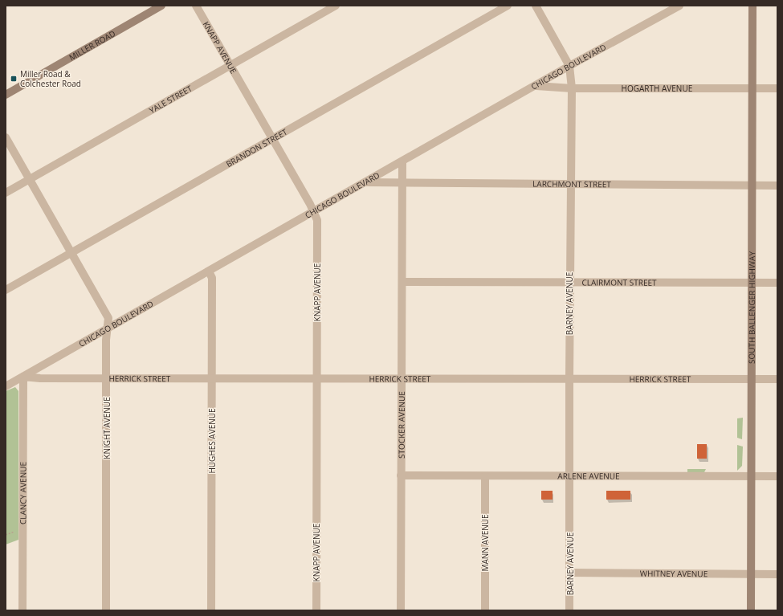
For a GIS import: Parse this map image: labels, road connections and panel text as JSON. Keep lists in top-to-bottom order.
{
  "streets": {
    "main road": ["MILLER ROAD", "SOUTH BALLENGER HIGHWAY"],
    "street": [
      "KNAPP AVENUE",
      "CHICAGO BOULEVARD",
      "HOGARTH AVENUE",
      "YALE STREET",
      "BRANDON STREET",
      "LARCHMONT STREET",
      "CLAIRMONT STREET",
      "BARNEY AVENUE",
      "HERRICK STREET",
      "STOCKER AVENUE",
      "KNIGHT AVENUE",
      "HUGHES AVENUE",
      "ARLENE AVENUE",
      "CLANCY AVENUE",
      "MANN AVENUE",
      "WHITNEY AVENUE"
    ]
  },
  "crossings": [
    ["KNAPP AVENUE", "CHICAGO BOULEVARD"],
    ["KNAPP AVENUE", "YALE STREET"],
    ["KNAPP AVENUE", "BRANDON STREET"],
    ["KNAPP AVENUE", "HERRICK STREET"],
    ["CHICAGO BOULEVARD", "HOGARTH AVENUE"],
    ["CHICAGO BOULEVARD", "LARCHMONT STREET"],
    ["CHICAGO BOULEVARD", "BARNEY AVENUE"],
    ["CHICAGO BOULEVARD", "HERRICK STREET"],
    ["CHICAGO BOULEVARD", "STOCKER AVENUE"],
    ["CHICAGO BOULEVARD", "KNIGHT AVENUE"],
    ["CHICAGO BOULEVARD", "HUGHES AVENUE"],
    ["CHICAGO BOULEVARD", "CLANCY AVENUE"],
    ["HOGARTH AVENUE", "BARNEY AVENUE"],
    ["HOGARTH AVENUE", "SOUTH BALLENGER HIGHWAY"],
    ["YALE STREET", "KNIGHT AVENUE"],
    ["BRANDON STREET", "KNIGHT AVENUE"],
    ["LARCHMONT STREET", "BARNEY AVENUE"],
    ["LARCHMONT STREET", "SOUTH BALLENGER HIGHWAY"],
    ["LARCHMONT STREET", "STOCKER AVENUE"],
    ["CLAIRMONT STREET", "BARNEY AVENUE"],
    ["CLAIRMONT STREET", "SOUTH BALLENGER HIGHWAY"],
    ["CLAIRMONT STREET", "STOCKER AVENUE"],
    ["BARNEY AVENUE", "HERRICK STREET"],
    ["BARNEY AVENUE", "ARLENE AVENUE"],
    ["BARNEY AVENUE", "WHITNEY AVENUE"],
    ["SOUTH BALLENGER HIGHWAY", "HERRICK STREET"],
    ["SOUTH BALLENGER HIGHWAY", "ARLENE AVENUE"],
    ["SOUTH BALLENGER HIGHWAY", "WHITNEY AVENUE"],
    ["HERRICK STREET", "STOCKER AVENUE"],
    ["HERRICK STREET", "KNIGHT AVENUE"],
    ["HERRICK STREET", "HUGHES AVENUE"],
    ["HERRICK STREET", "CLANCY AVENUE"],
    ["STOCKER AVENUE", "ARLENE AVENUE"],
    ["ARLENE AVENUE", "MANN AVENUE"]
  ],
  "places": {
    "transit": ["Miller Road & Colchester Road"]
  }
}
